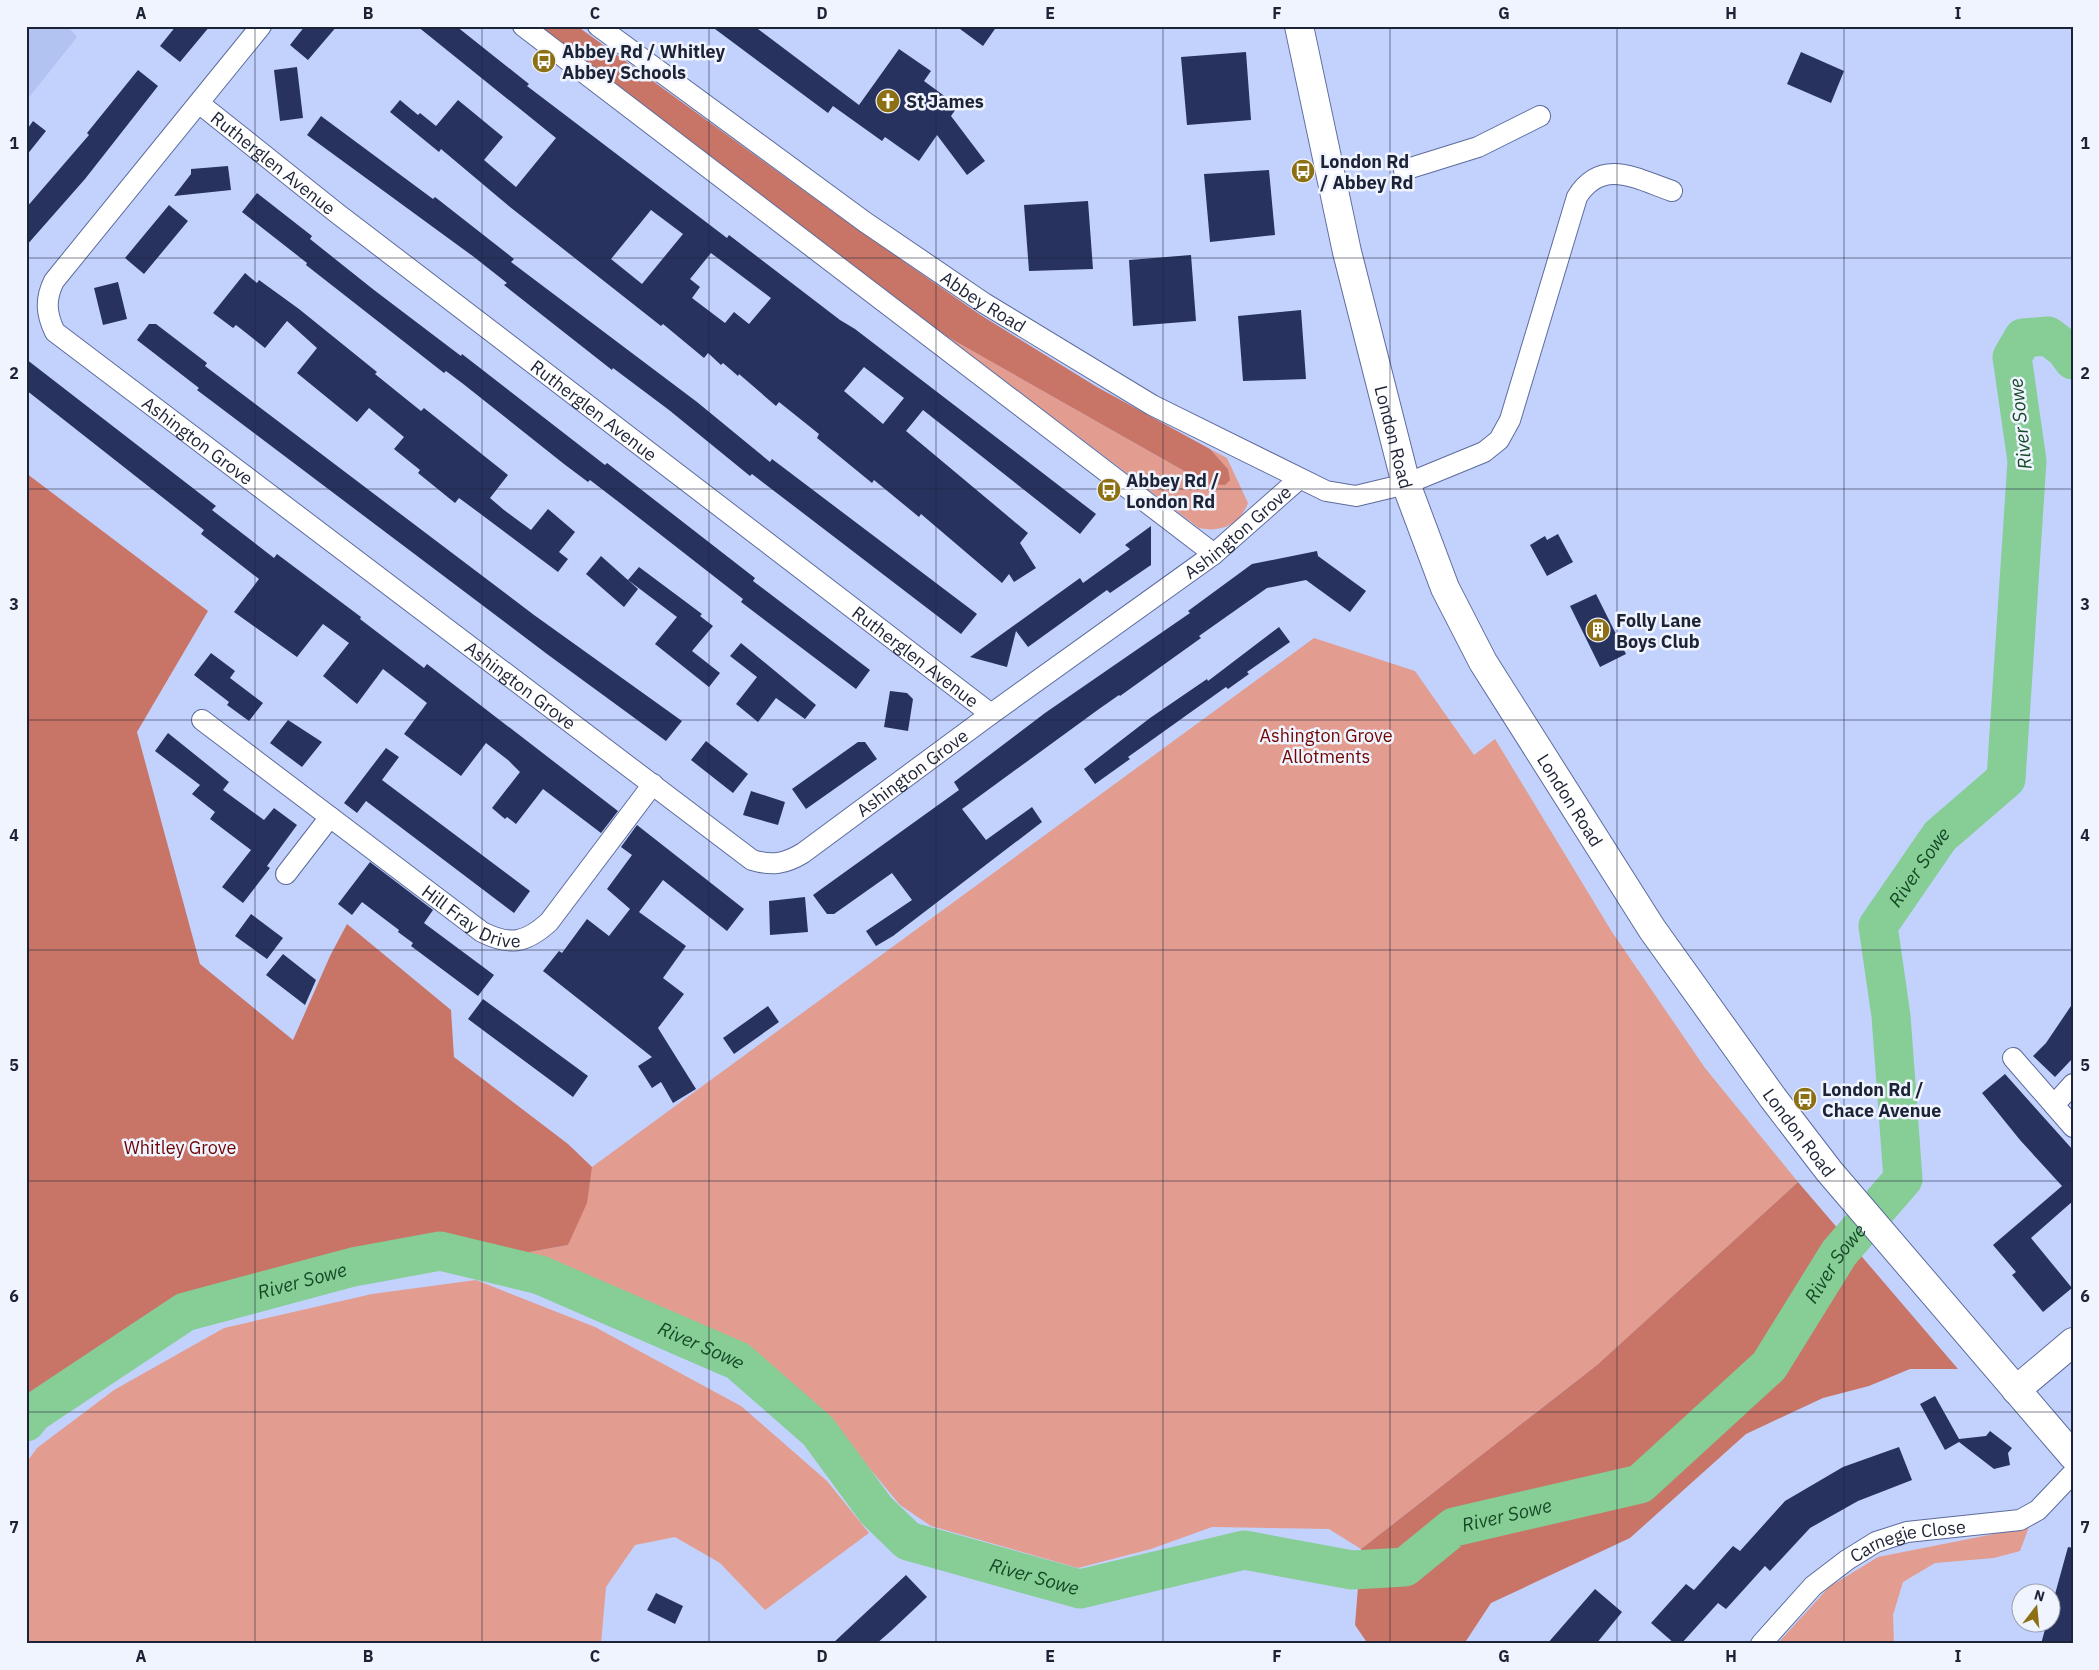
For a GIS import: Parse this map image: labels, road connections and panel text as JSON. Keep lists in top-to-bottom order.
{
  "streets": {
    "main road": ["London Road"],
    "street": [
      "Rutherglen Avenue",
      "Abbey Road",
      "Ashington Grove",
      "Hill Fray Drive",
      "Carnegie Close"
    ]
  },
  "crossings": [
    ["Rutherglen Avenue", "Ashington Grove"],
    ["Abbey Road", "London Road"],
    ["Abbey Road", "Ashington Grove"],
    ["Ashington Grove", "Hill Fray Drive"]
  ],
  "water": ["River Sowe"],
  "parks": ["Ashington Grove Allotments", "Whitley Grove"],
  "places": {
    "bus stop": [
      "Abbey Rd / Whitley Abbey Schools",
      "London Rd / Abbey Rd",
      "Abbey Rd / London Rd",
      "London Rd / Chace Avenue"
    ],
    "church": ["St James"],
    "building": ["Folly Lane Boys Club"]
  },
  "north": "top",
  "grid": {
    "columns": [
      "A",
      "B",
      "C",
      "D",
      "E",
      "F",
      "G",
      "H",
      "I"
    ],
    "rows": [
      "1",
      "2",
      "3",
      "4",
      "5",
      "6",
      "7"
    ]
  }
}
